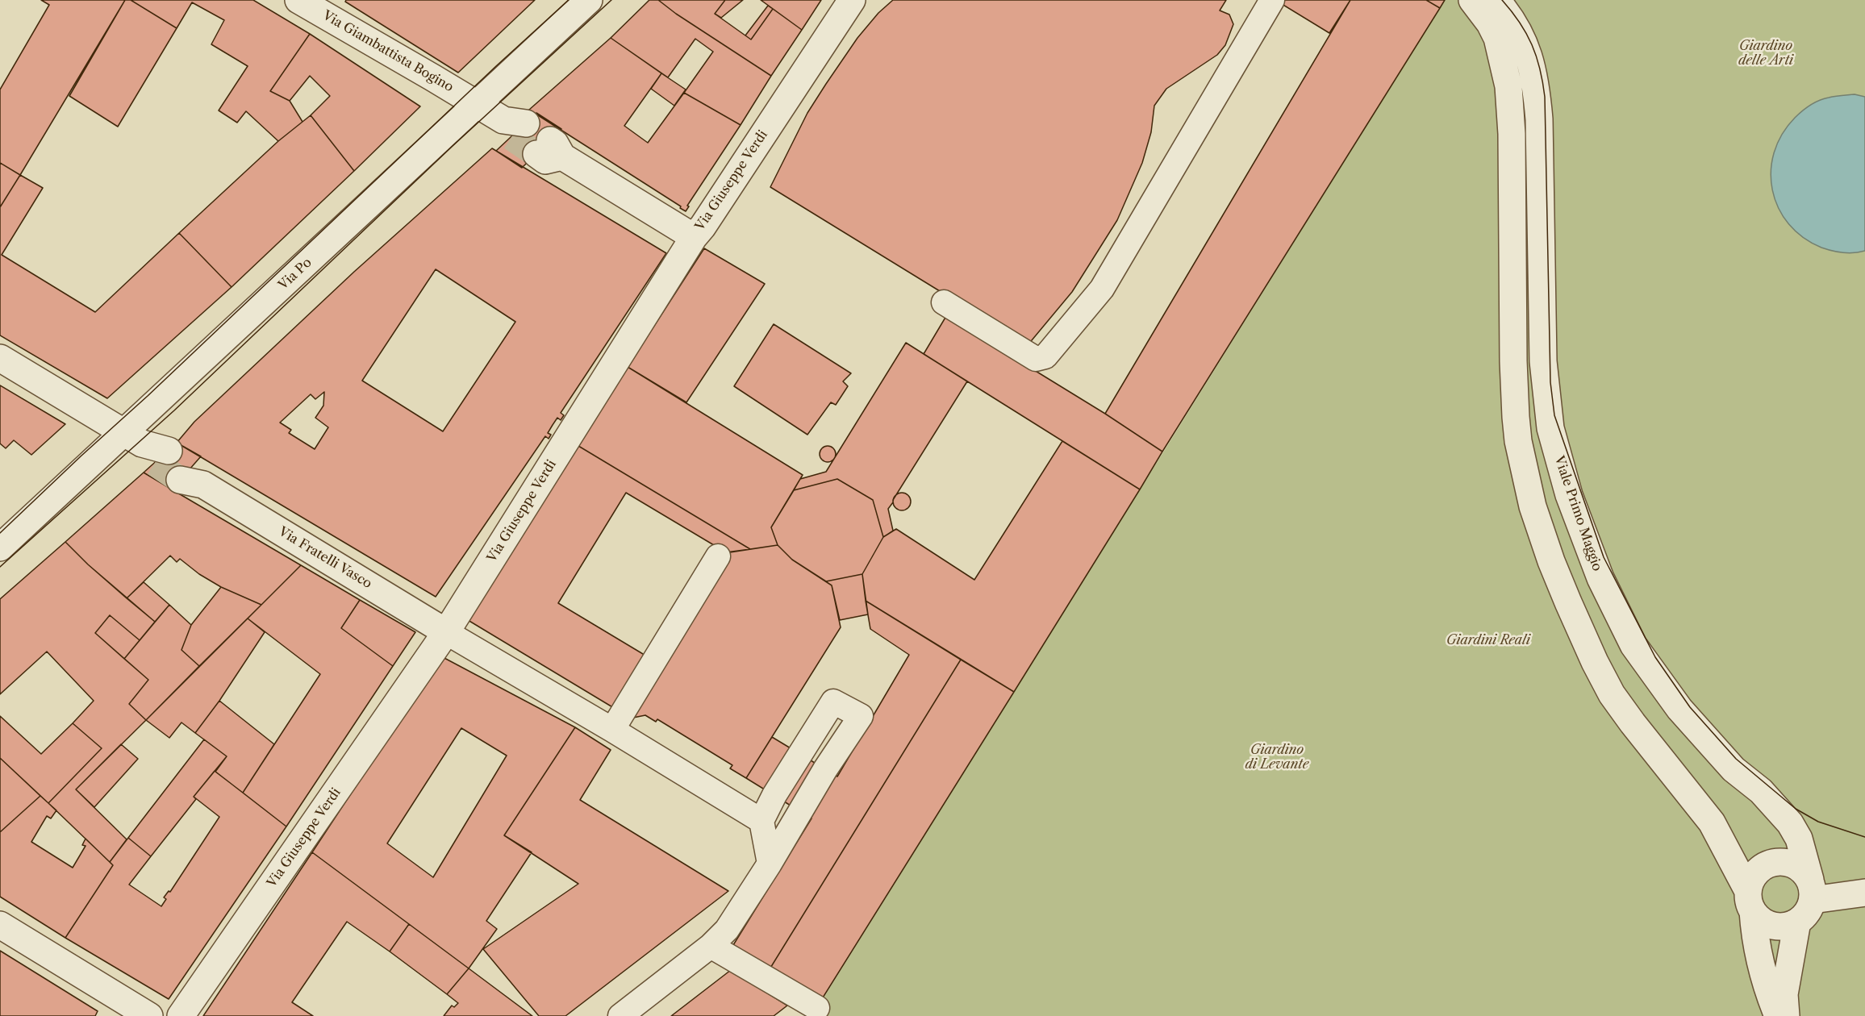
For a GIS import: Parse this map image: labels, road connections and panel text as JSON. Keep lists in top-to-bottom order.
{
  "streets": {
    "street": [
      "Via Giambattista Bogino",
      "Via Giuseppe Verdi",
      "Via Po",
      "Viale Primo Maggio",
      "Via Fratelli Vasco"
    ]
  },
  "crossings": [
    ["Via Giambattista Bogino", "Via Po"],
    ["Via Giuseppe Verdi", "Via Fratelli Vasco"]
  ],
  "parks": ["Giardino delle Arti", "Giardini Reali", "Giardino di Levante"]
}
